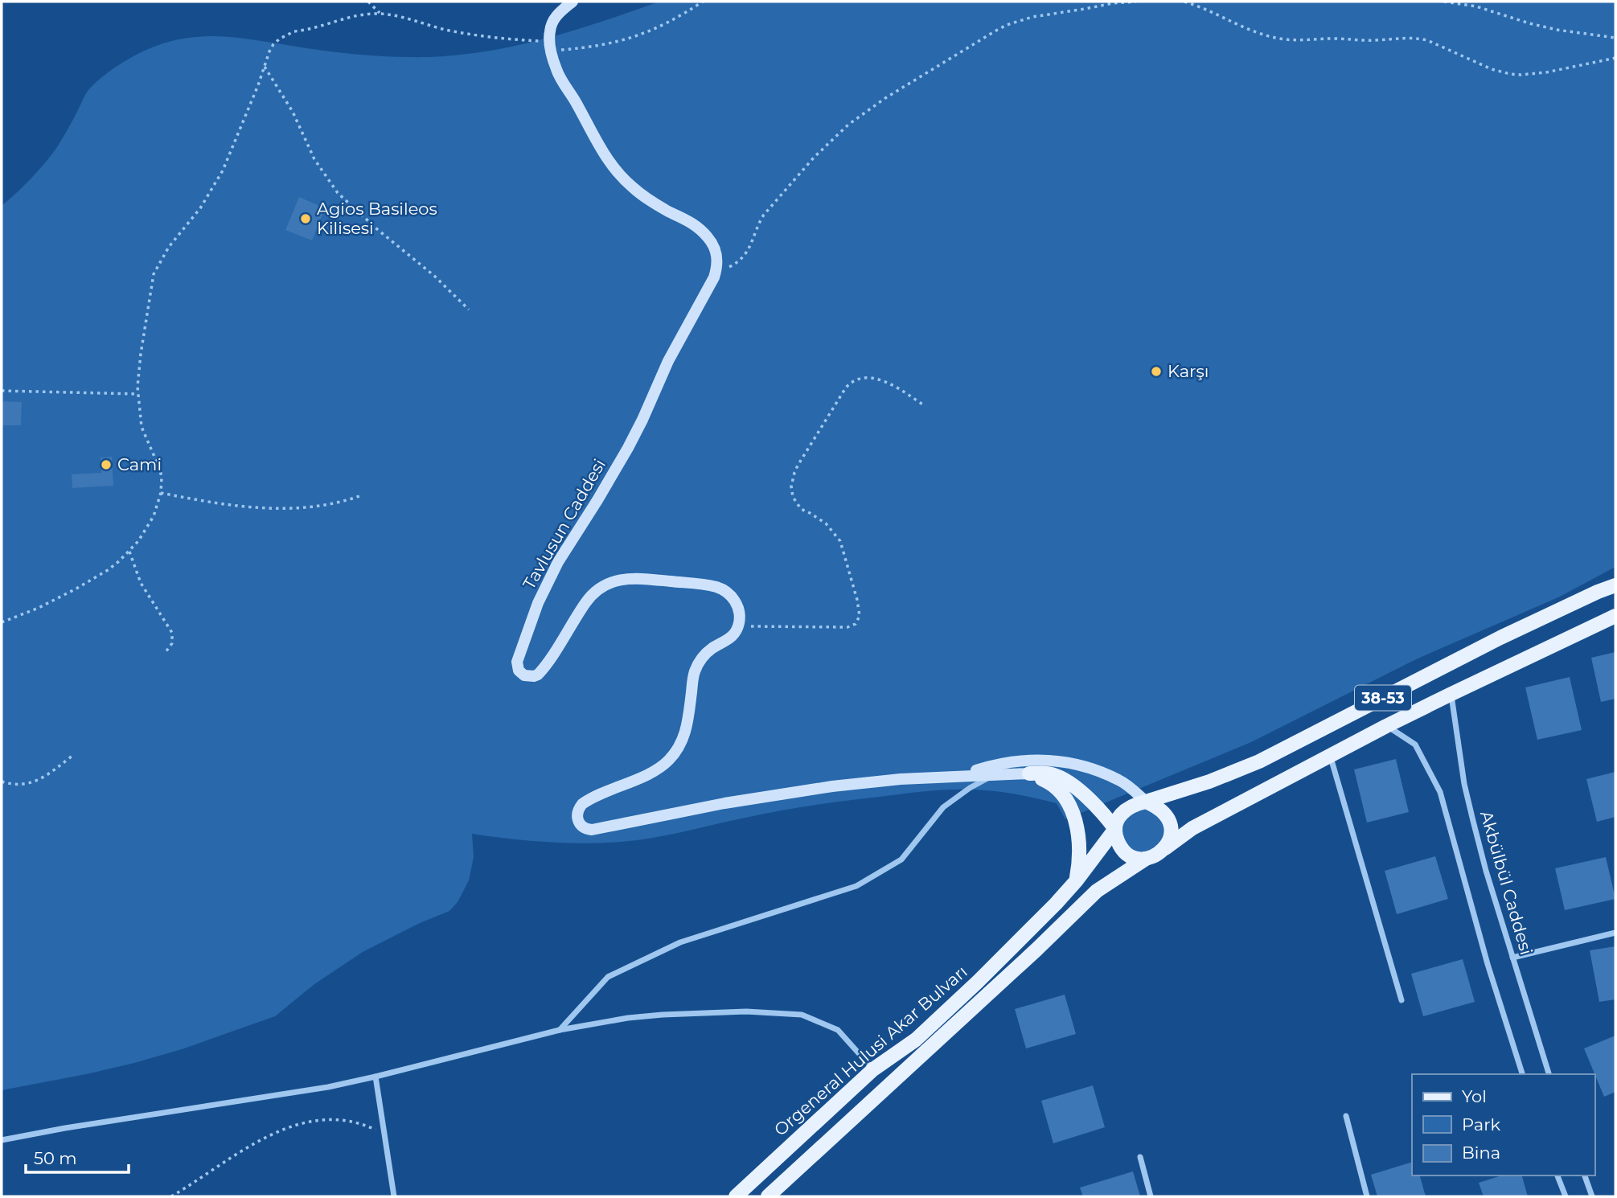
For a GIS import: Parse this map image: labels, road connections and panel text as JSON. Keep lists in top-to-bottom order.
{
  "streets": {
    "main road": ["38-53", "Orgeneral Hulusi Akar Bulvarı"],
    "street": ["Tavlusun Caddesi", "Akbülbül Caddesi"]
  },
  "crossings": [
    ["38-53", "Orgeneral Hulusi Akar Bulvarı"]
  ],
  "places": ["Agios Basileos Kilisesi", "Karşı", "Cami"],
  "legend": ["Yol", "Park", "Bina"],
  "scale_bar": "50 m"
}
